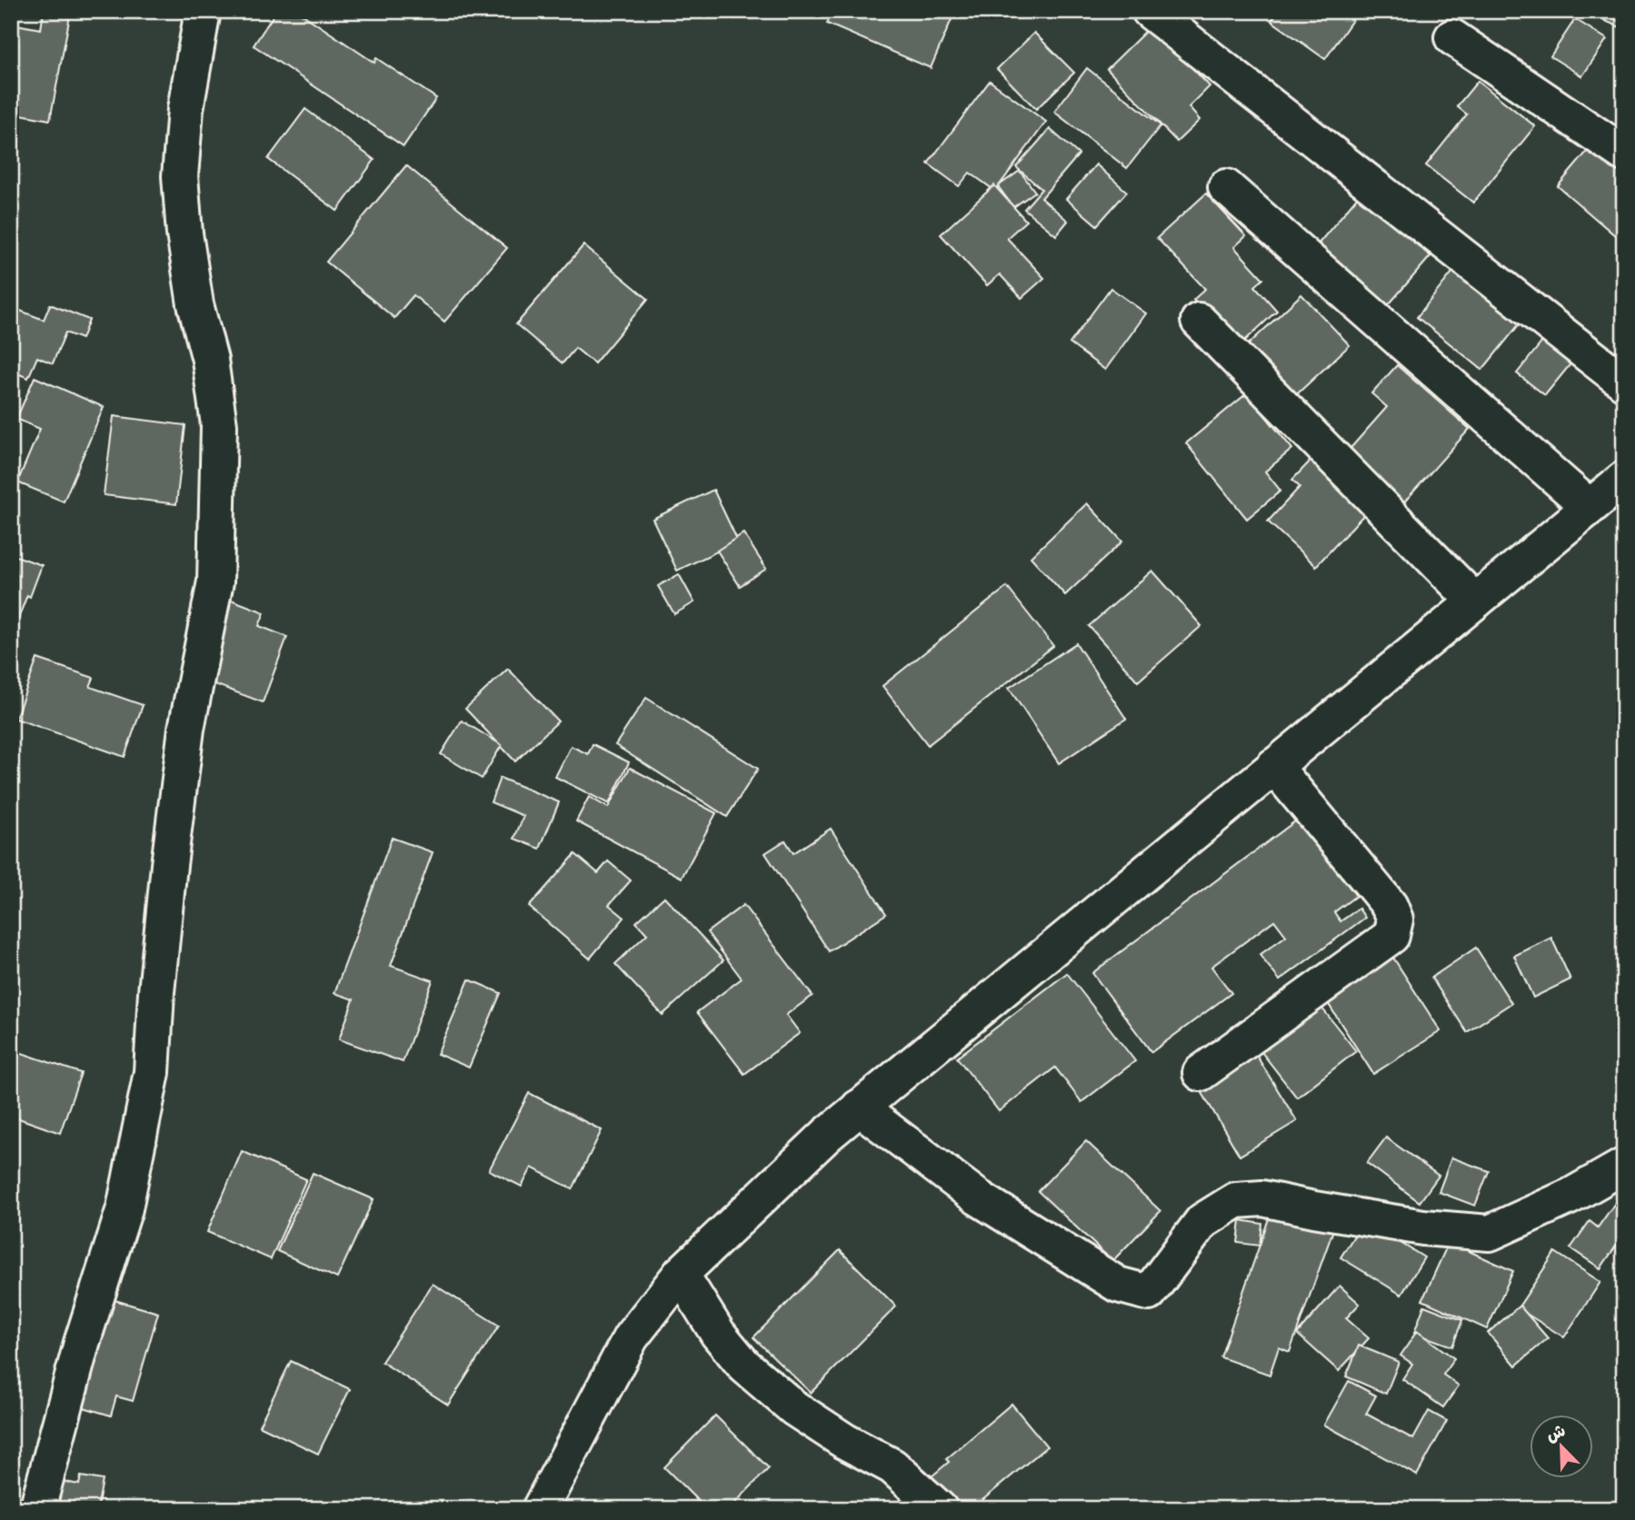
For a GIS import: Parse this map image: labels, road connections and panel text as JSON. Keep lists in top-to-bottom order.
{
  "north": "top left"
}
